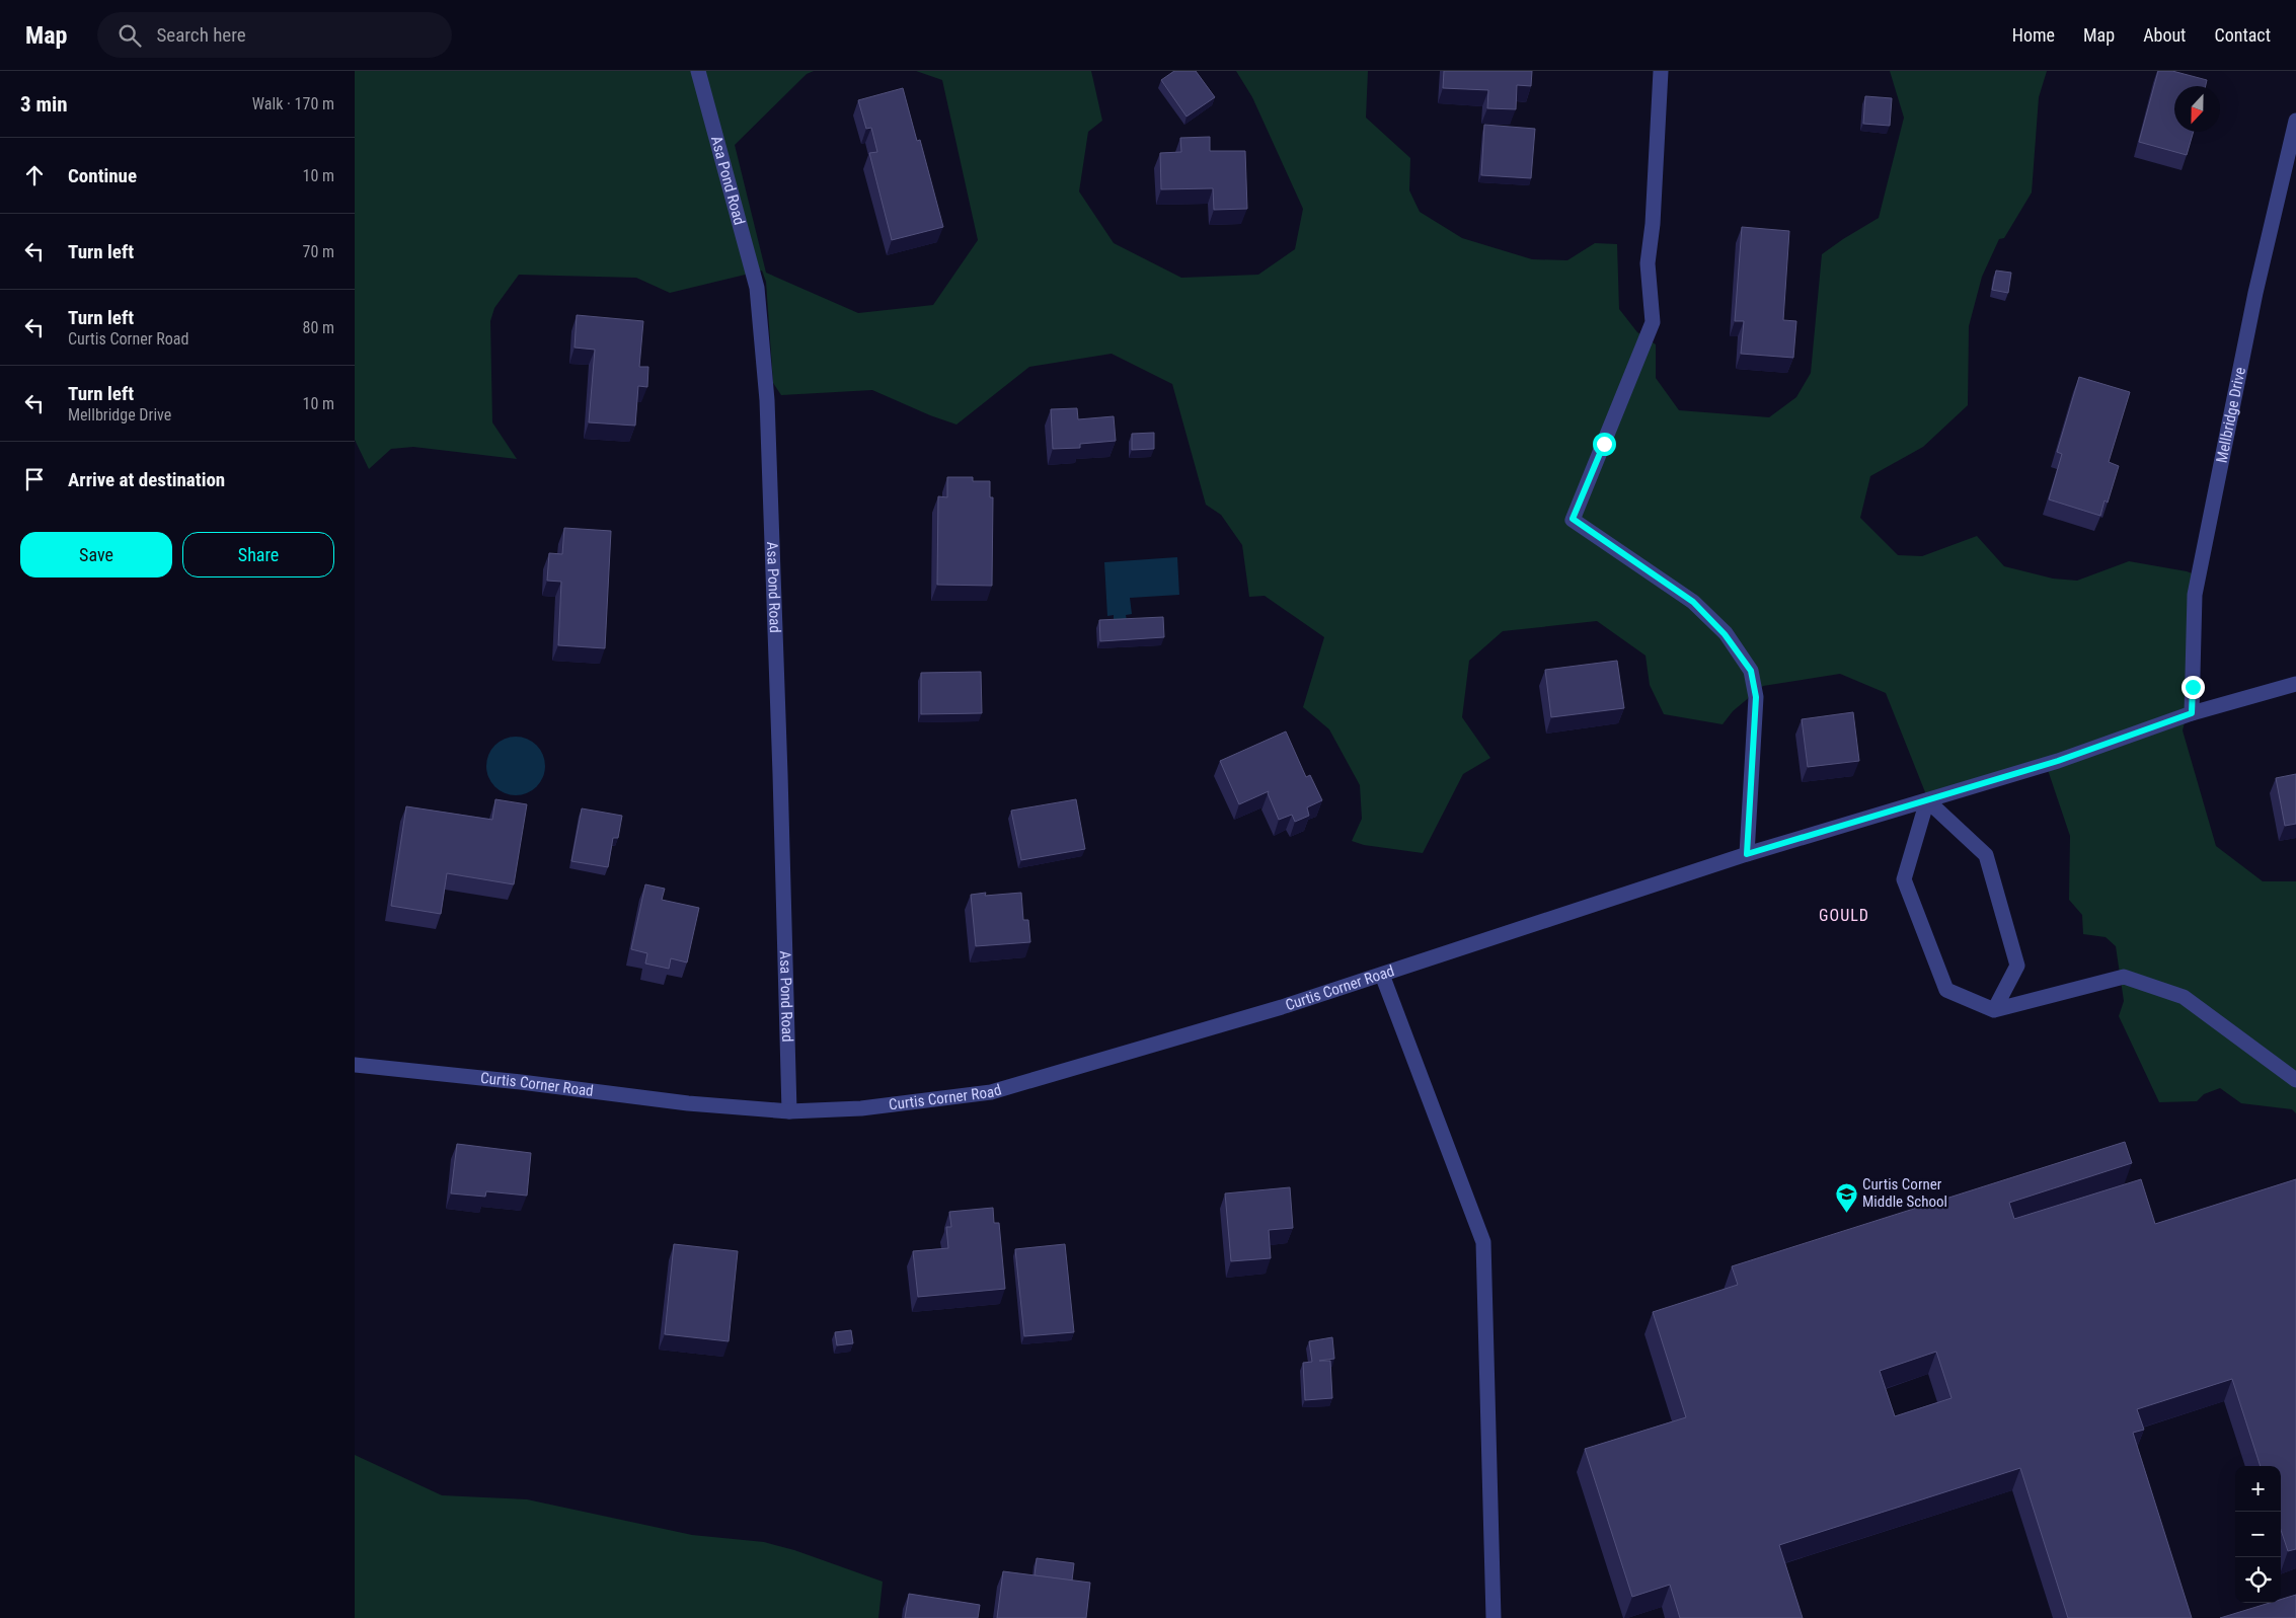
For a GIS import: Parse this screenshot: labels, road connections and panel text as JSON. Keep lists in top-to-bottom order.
{
  "streets": {
    "street": ["Asa Pond Road", "Mellbridge Drive", "Curtis Corner Road"]
  },
  "crossings": [
    ["Asa Pond Road", "Curtis Corner Road"],
    ["Mellbridge Drive", "Curtis Corner Road"]
  ],
  "districts": ["GOULD"],
  "places": {
    "school or university": ["Curtis Corner Middle School"]
  },
  "north": "bottom",
  "page": {
    "header": "Map",
    "search": "Search here",
    "nav": [
      "Home",
      "Map",
      "About",
      "Contact"
    ],
    "heading": ["3 min", "Walk · 170 m"],
    "list": [
      ["Continue", "10 m"],
      ["Turn left", "70 m"],
      ["Turn left", "Curtis Corner Road", "80 m"],
      ["Turn left", "Mellbridge Drive", "10 m"],
      "Arrive at destination"
    ],
    "buttons": ["Save", "Share"],
    "map_buttons": ["+", "−"]
  }
}
